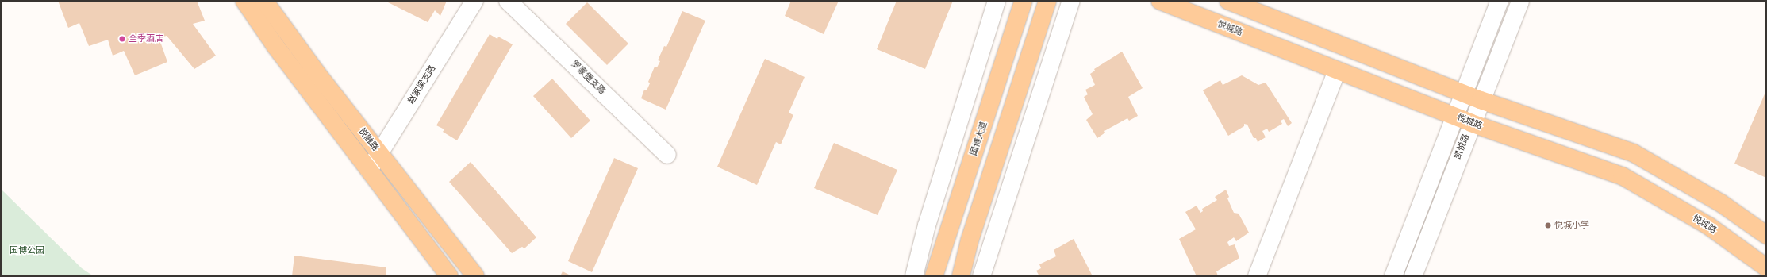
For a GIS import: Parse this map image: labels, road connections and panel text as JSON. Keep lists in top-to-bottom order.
{
  "streets": {
    "main road": ["悦城路", "国博大道", "悦融路"],
    "street": ["罗家堡支路", "赵家梁支路", "凯悦路"]
  },
  "crossings": [
    ["悦城路", "凯悦路"],
    ["赵家梁支路", "悦融路"]
  ],
  "parks": ["国博公园"],
  "places": ["全季酒店", "悦城小学"]
}
